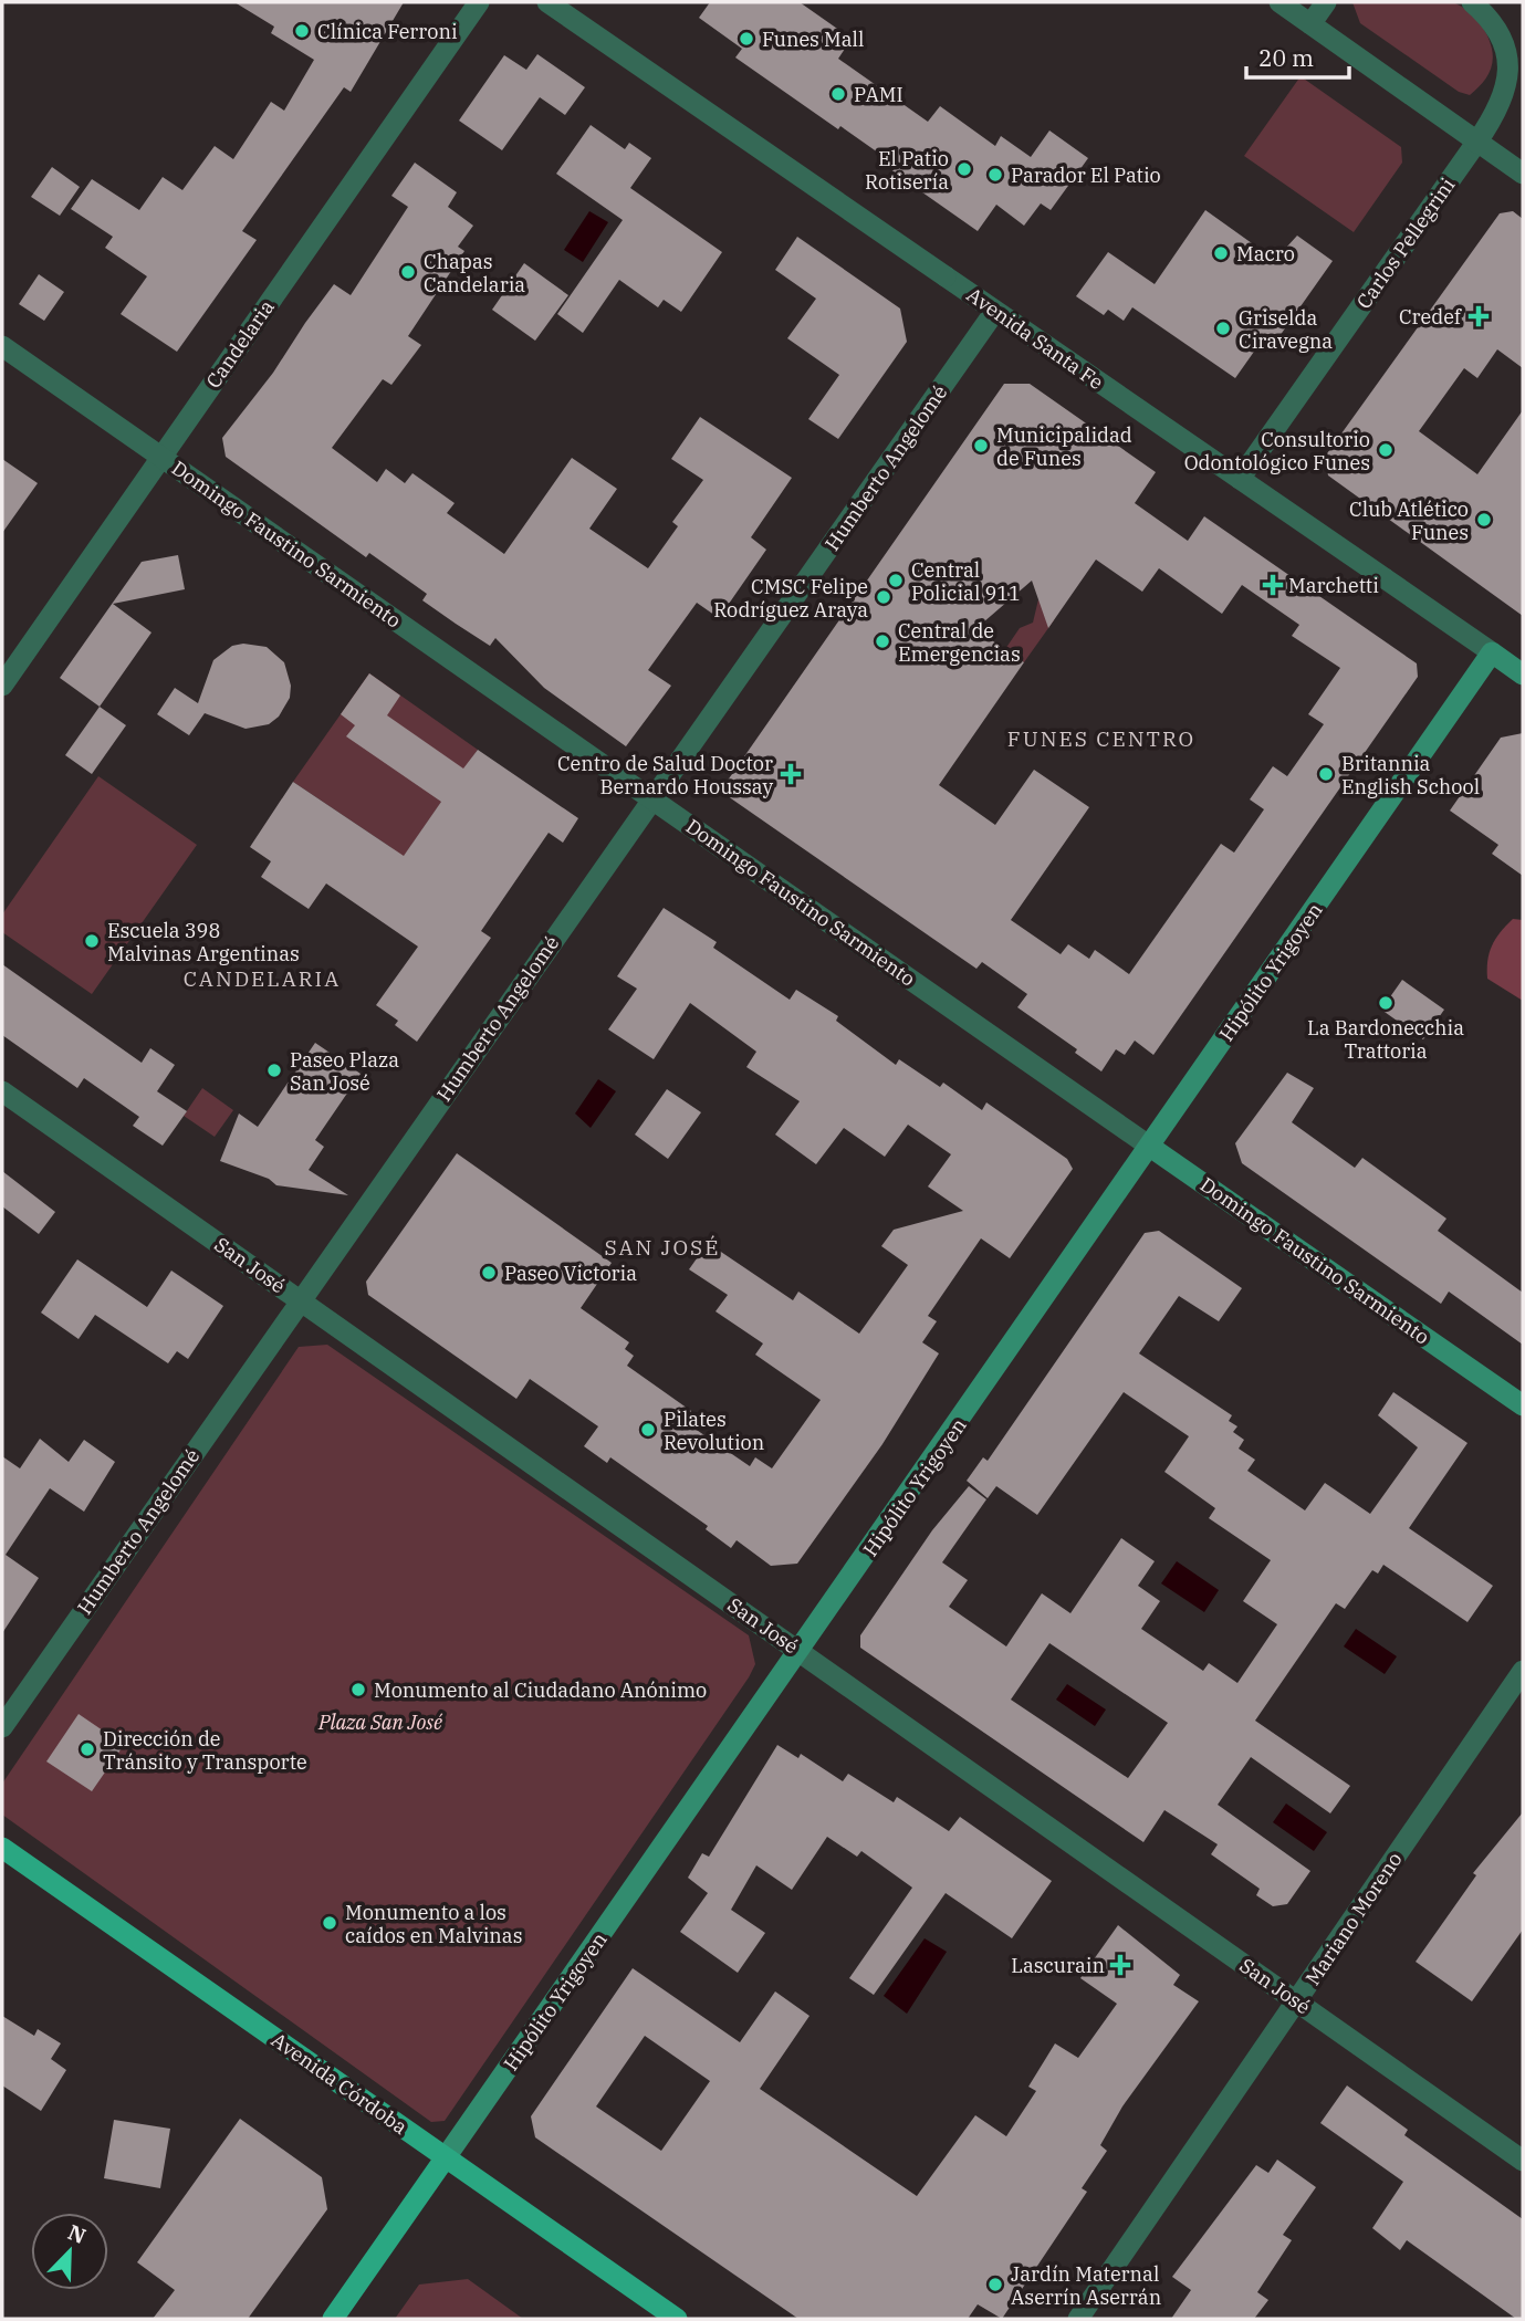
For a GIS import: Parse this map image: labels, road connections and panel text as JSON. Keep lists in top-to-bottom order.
{
  "streets": {
    "main road": [
      "Avenida Santa Fe",
      "Domingo Faustino Sarmiento",
      "Hipólito Yrigoyen",
      "Avenida Córdoba"
    ],
    "street": [
      "Carlos Pellegrini",
      "Candelaria",
      "Humberto Angelomé",
      "San José",
      "Mariano Moreno"
    ]
  },
  "crossings": [
    ["Carlos Pellegrini", "Avenida Santa Fe"],
    ["Avenida Santa Fe", "Humberto Angelomé"],
    ["Avenida Santa Fe", "Hipólito Yrigoyen"],
    ["Candelaria", "Domingo Faustino Sarmiento"],
    ["Humberto Angelomé", "Domingo Faustino Sarmiento"],
    ["Humberto Angelomé", "San José"],
    ["Domingo Faustino Sarmiento", "Hipólito Yrigoyen"],
    ["Hipólito Yrigoyen", "San José"],
    ["Hipólito Yrigoyen", "Avenida Córdoba"],
    ["San José", "Mariano Moreno"]
  ],
  "districts": ["FUNES CENTRO", "CANDELARIA", "SAN JOSÉ"],
  "parks": ["Plaza San José"],
  "places": {
    "other": [
      "Clínica Ferroni",
      "Funes Mall",
      "PAMI",
      "El Patio Rotisería",
      "Parador El Patio",
      "Macro",
      "Chapas Candelaria",
      "Griselda Ciravegna",
      "Municipalidad de Funes",
      "Consultorio Odontológico Funes",
      "Club Atlético Funes",
      "Central Policial 911",
      "CMSC Felipe Rodríguez Araya",
      "Central de Emergencias",
      "Britannia English School",
      "Escuela 398 Malvinas Argentinas",
      "La Bardonecchia Trattoria",
      "Paseo Plaza San José",
      "Paseo Victoria",
      "Pilates Revolution",
      "Monumento al Ciudadano Anónimo",
      "Dirección de Tránsito y Transporte",
      "Monumento a los caídos en Malvinas",
      "Jardín Maternal Aserrín Aserrán"
    ],
    "health": [
      "Credef",
      "Marchetti",
      "Centro de Salud Doctor Bernardo Houssay",
      "Lascurain"
    ]
  },
  "scale_bar": "20 m",
  "north": "top right"
}
